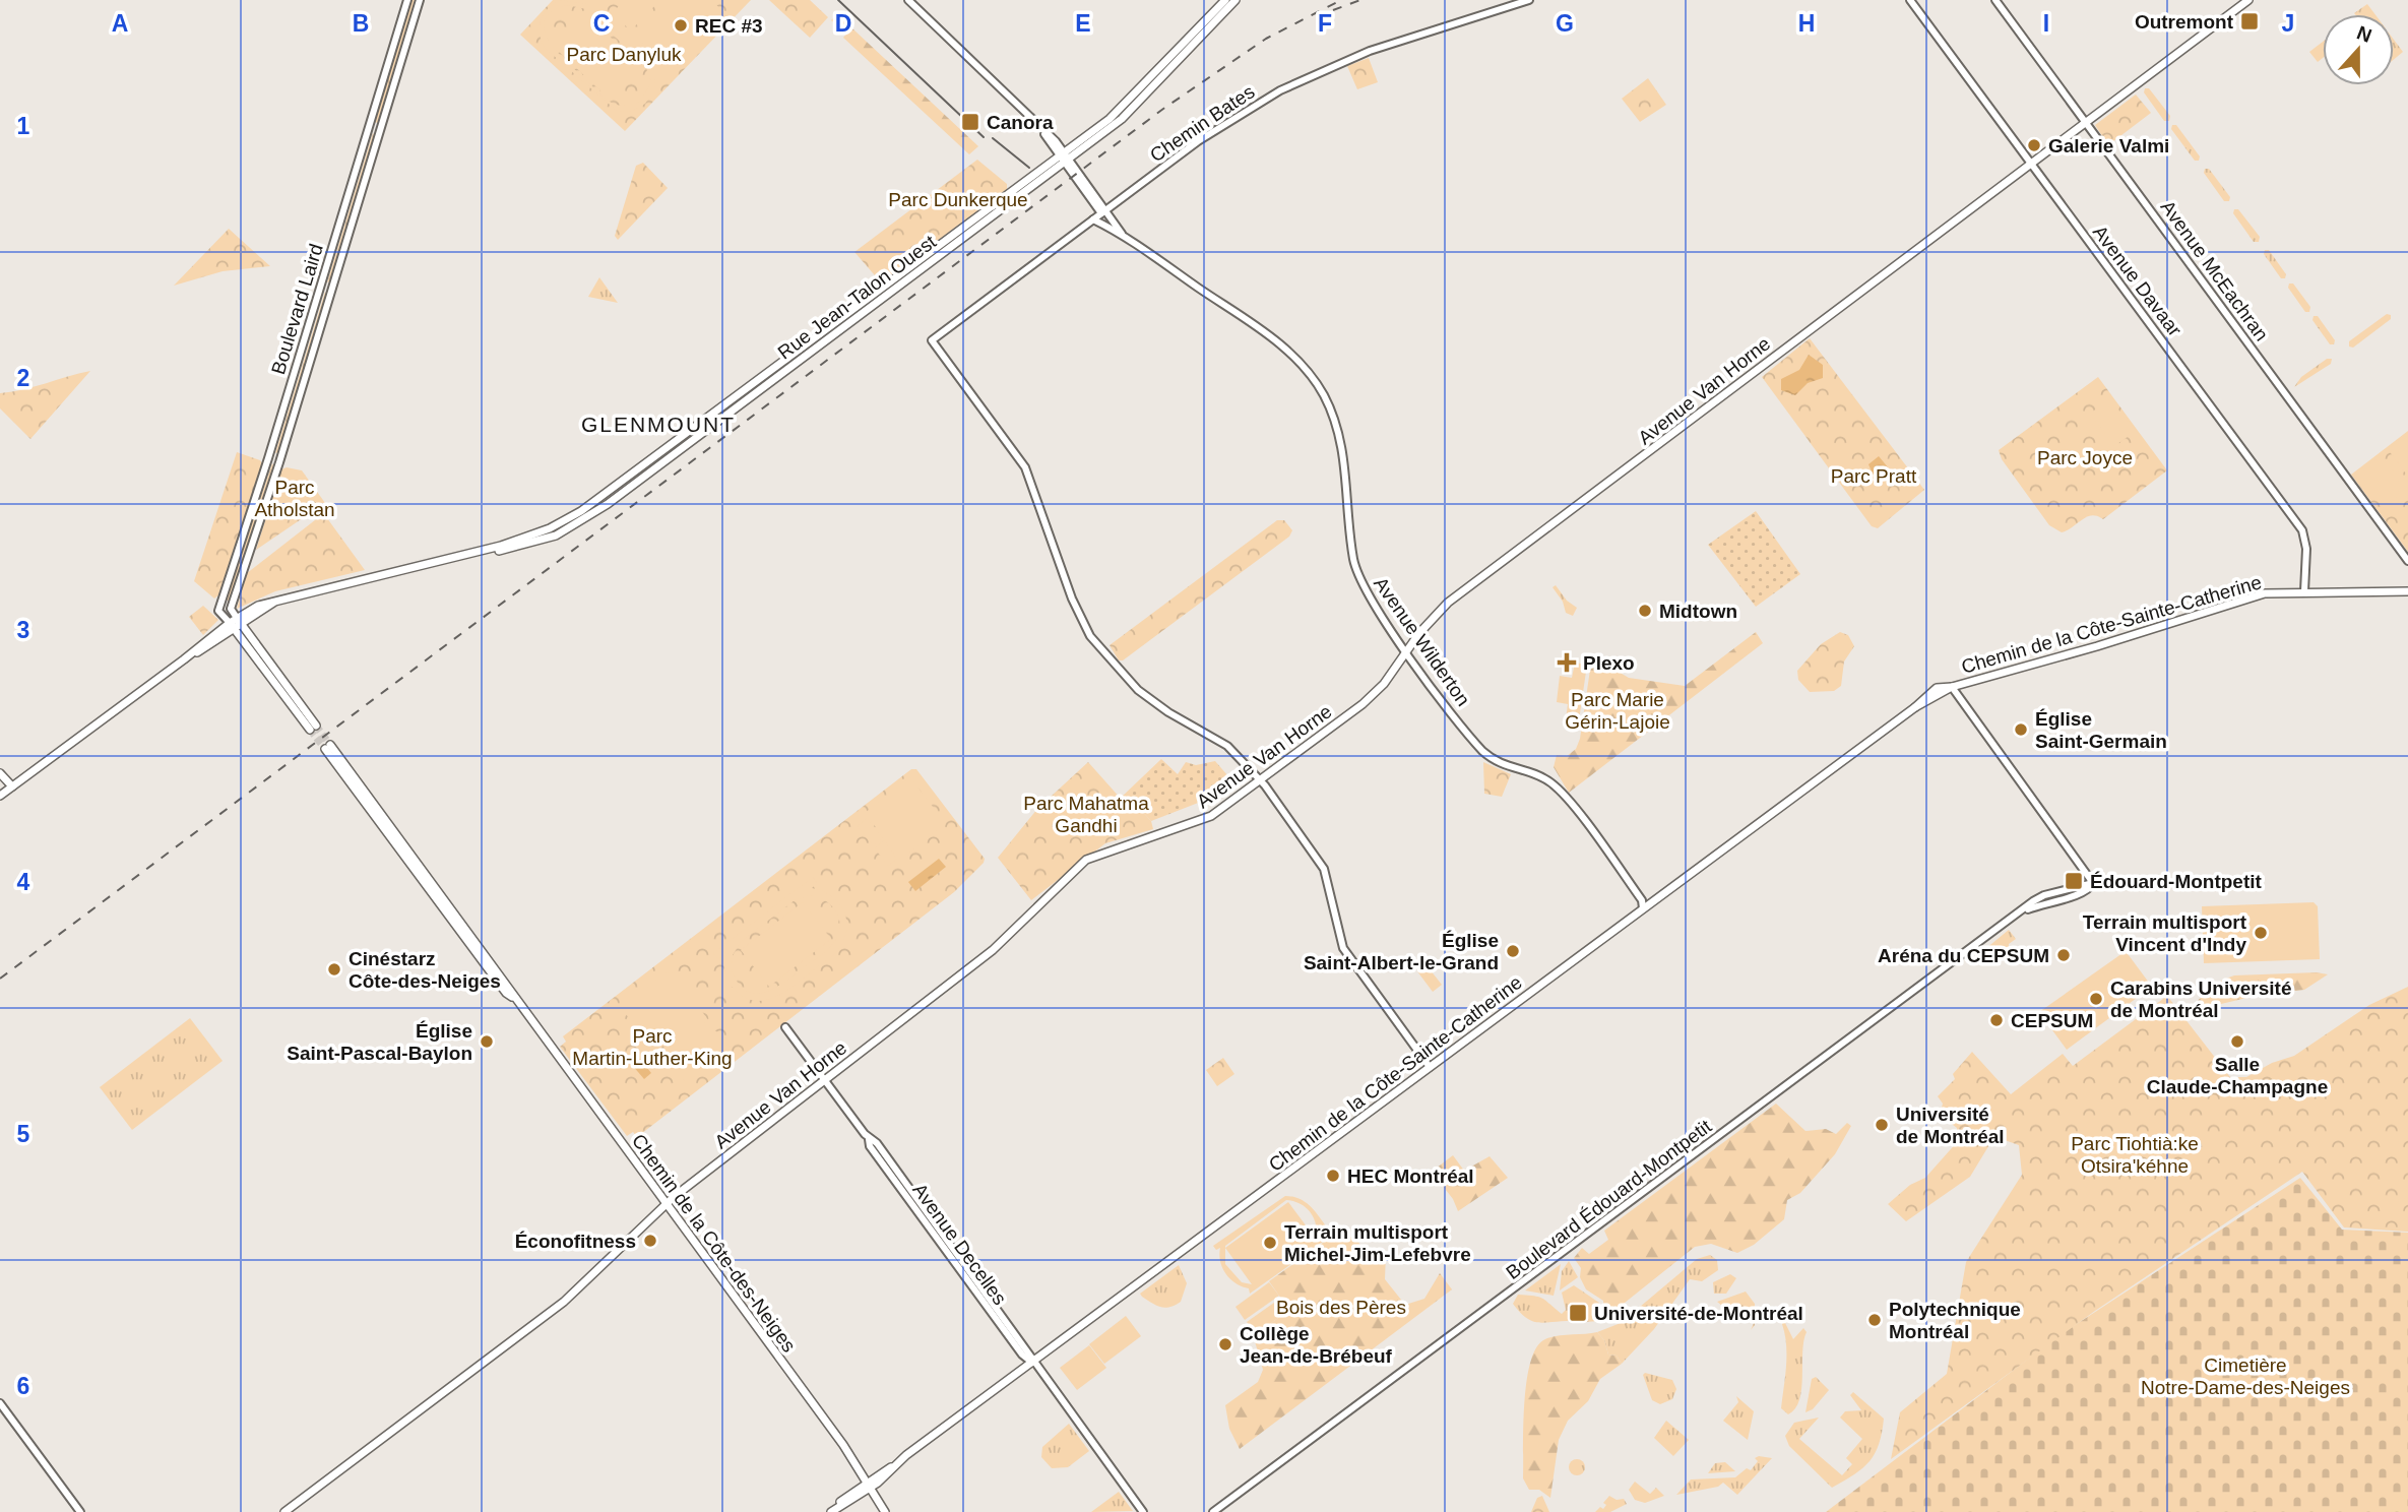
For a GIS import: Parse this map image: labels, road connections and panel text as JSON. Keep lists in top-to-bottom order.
{
  "streets": {
    "main road": [
      "Rue Jean-Talon Ouest",
      "Avenue Van Horne",
      "Chemin de la Côte-Sainte-Catherine",
      "Chemin de la Côte-des-Neiges"
    ],
    "street": [
      "Chemin Bates",
      "Avenue McEachran",
      "Avenue Davaar",
      "Boulevard Laird",
      "Avenue Wilderton",
      "Boulevard Édouard-Montpetit",
      "Avenue Decelles"
    ]
  },
  "crossings": [
    ["Chemin Bates", "Avenue Van Horne"],
    ["Chemin Bates", "Avenue Wilderton"],
    ["Avenue McEachran", "Avenue Van Horne"],
    ["Avenue Davaar", "Avenue Van Horne"],
    ["Avenue Davaar", "Chemin de la Côte-Sainte-Catherine"],
    ["Rue Jean-Talon Ouest", "Boulevard Laird"],
    ["Rue Jean-Talon Ouest", "Avenue Wilderton"],
    ["Avenue Van Horne", "Avenue Wilderton"],
    ["Avenue Van Horne", "Chemin de la Côte-des-Neiges"],
    ["Avenue Van Horne", "Avenue Decelles"],
    ["Chemin de la Côte-Sainte-Catherine", "Avenue Wilderton"],
    ["Chemin de la Côte-Sainte-Catherine", "Boulevard Édouard-Montpetit"],
    ["Chemin de la Côte-Sainte-Catherine", "Chemin de la Côte-des-Neiges"],
    ["Chemin de la Côte-Sainte-Catherine", "Avenue Decelles"]
  ],
  "districts": ["GLENMOUNT"],
  "parks": [
    "Parc Danyluk",
    "Parc Dunkerque",
    "Parc Joyce",
    "Parc Pratt",
    "Parc Atholstan",
    "Parc Marie Gérin-Lajoie",
    "Parc Mahatma Gandhi",
    "Parc Martin-Luther-King",
    "Parc Tiohtià:ke Otsira'kéhne",
    "Bois des Pères",
    "Cimetière Notre-Dame-des-Neiges"
  ],
  "places": {
    "transit": [
      "Outremont",
      "Canora",
      "Édouard-Montpetit",
      "Université-de-Montréal"
    ],
    "other": [
      "REC #3",
      "Galerie Valmi",
      "Midtown",
      "Église Saint-Germain",
      "Terrain multisport Vincent d'Indy",
      "Église Saint-Albert-le-Grand",
      "Aréna du CEPSUM",
      "Cinéstarz Côte-des-Neiges",
      "Carabins Université de Montréal",
      "CEPSUM",
      "Église Saint-Pascal-Baylon",
      "Salle Claude-Champagne",
      "Université de Montréal",
      "HEC Montréal",
      "Éconofitness",
      "Terrain multisport Michel-Jim-Lefebvre",
      "Polytechnique Montréal",
      "Collège Jean-de-Brébeuf"
    ],
    "health": ["Plexo"]
  },
  "north": "top",
  "grid": {
    "columns": [
      "A",
      "B",
      "C",
      "D",
      "E",
      "F",
      "G",
      "H",
      "I",
      "J"
    ],
    "rows": [
      "1",
      "2",
      "3",
      "4",
      "5",
      "6"
    ]
  }
}
